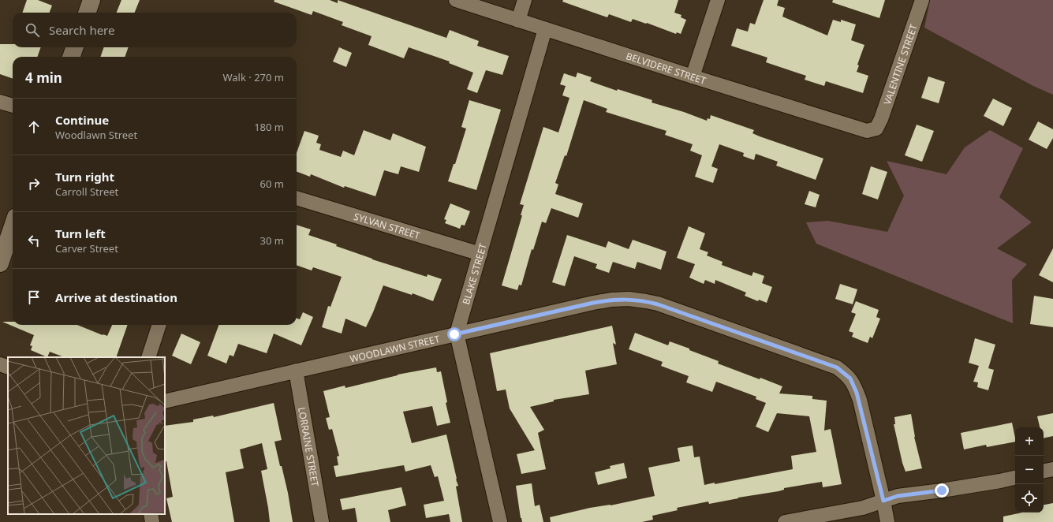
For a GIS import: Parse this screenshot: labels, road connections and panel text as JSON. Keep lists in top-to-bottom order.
{
  "streets": {
    "street": [
      "VALENTINE STREET",
      "BELVIDERE STREET",
      "SYLVAN STREET",
      "BLAKE STREET",
      "WOODLAWN STREET",
      "LORRAINE STREET"
    ]
  },
  "crossings": [
    ["VALENTINE STREET", "BELVIDERE STREET"],
    ["BELVIDERE STREET", "BLAKE STREET"],
    ["SYLVAN STREET", "BLAKE STREET"],
    ["BLAKE STREET", "WOODLAWN STREET"],
    ["WOODLAWN STREET", "LORRAINE STREET"]
  ],
  "page": {
    "search": "Search here",
    "heading": ["4 min", "Walk · 270 m"],
    "list": [
      ["Continue", "Woodlawn Street", "180 m"],
      ["Turn right", "Carroll Street", "60 m"],
      ["Turn left", "Carver Street", "30 m"],
      "Arrive at destination"
    ],
    "map_buttons": ["+", "−"]
  }
}
